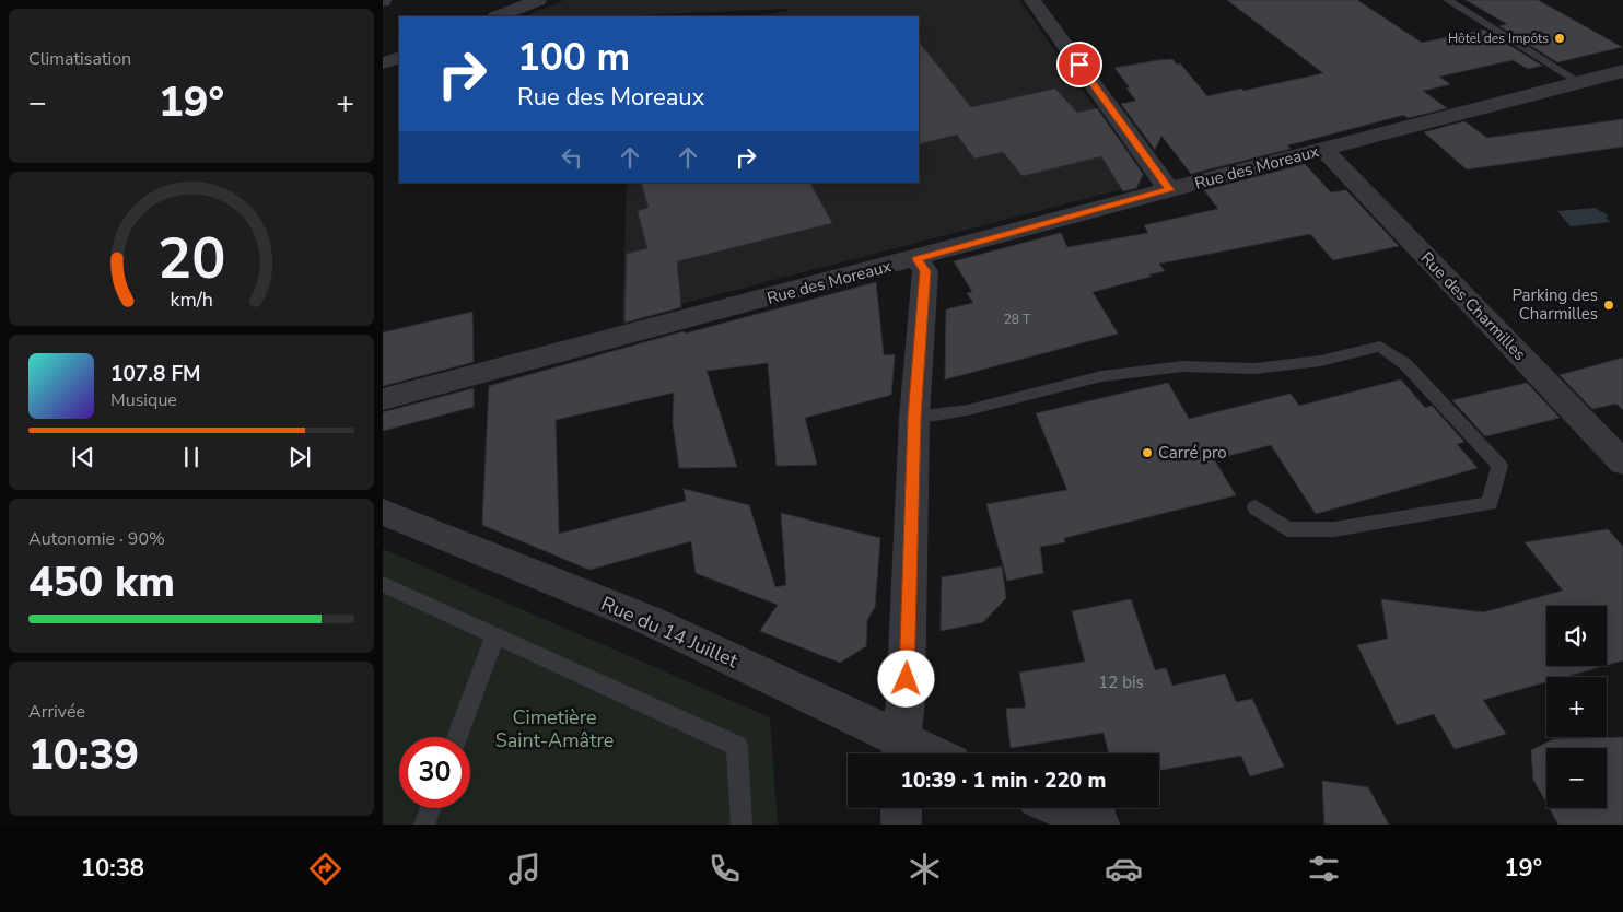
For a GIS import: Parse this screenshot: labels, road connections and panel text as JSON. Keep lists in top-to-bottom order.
{
  "streets": {
    "street": ["Rue des Moreaux", "Rue des Charmilles", "Rue du 14 Juillet"]
  },
  "crossings": [
    ["Rue des Moreaux", "Rue des Charmilles"]
  ],
  "parks": ["Cimetière Saint-Amâtre"],
  "places": ["Hôtel des Impôts", "Parking des Charmilles", "Carré pro"],
  "house_numbers": ["28 T", "12 bis"],
  "page": {
    "tile": [
      "Climatisation",
      ["Autonomie · 90%", "450 km"],
      ["Arrivée", "10:39"]
    ],
    "turn": ["100 m", "Rue des Moreaux"],
    "heat": ["−", "19°", "+"],
    "song": ["107.8 FM", "Musique"],
    "map_buttons": ["+", "−"],
    "limit": "30",
    "trip": "10:39 · 1 min · 220 m",
    "tabs": ["10:38", "19°"],
    "gauge": ["20", "km/h"]
  }
}
